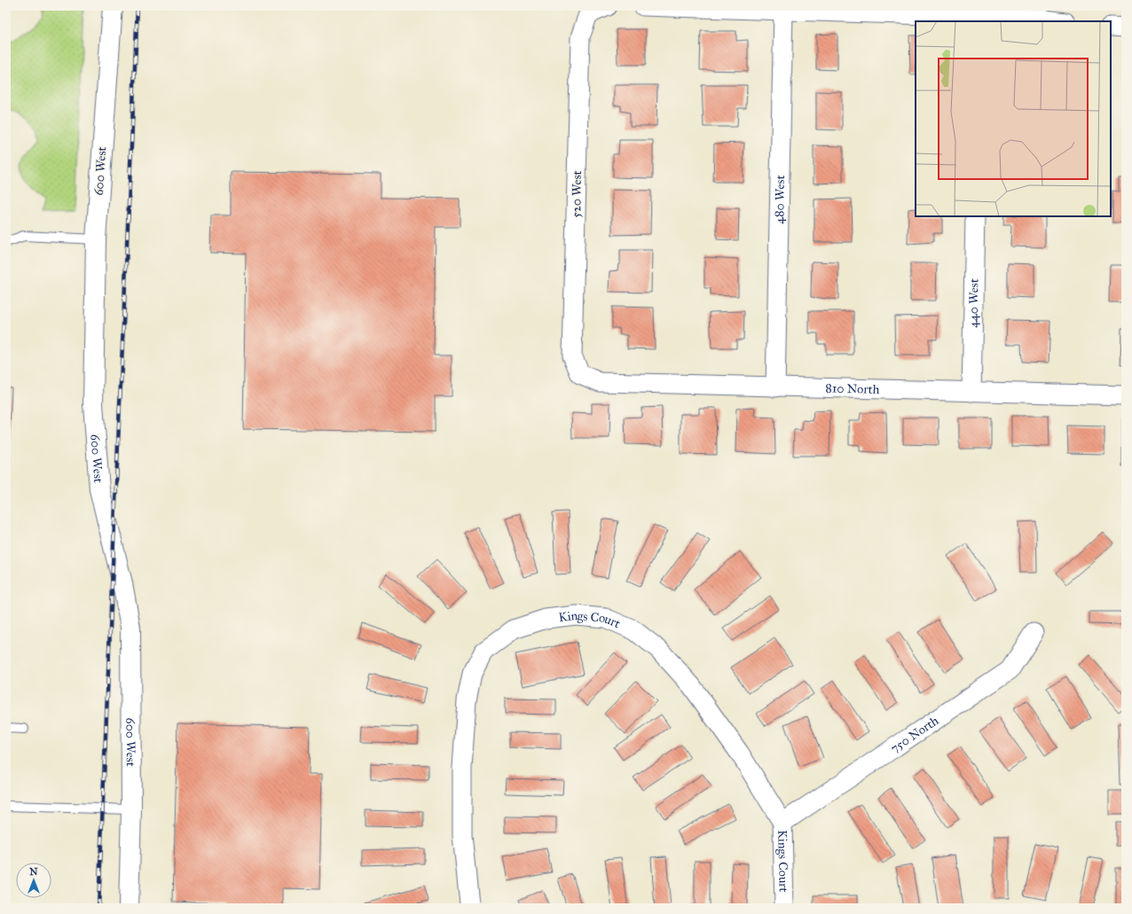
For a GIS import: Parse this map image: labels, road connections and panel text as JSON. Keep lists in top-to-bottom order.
{
  "streets": {
    "main road": ["600 West"],
    "street": [
      "520 West",
      "480 West",
      "440 West",
      "810 North",
      "Kings Court",
      "750 North"
    ]
  },
  "crossings": [
    ["520 West", "810 North"],
    ["480 West", "810 North"],
    ["440 West", "810 North"],
    ["Kings Court", "750 North"]
  ],
  "north": "top"
}
